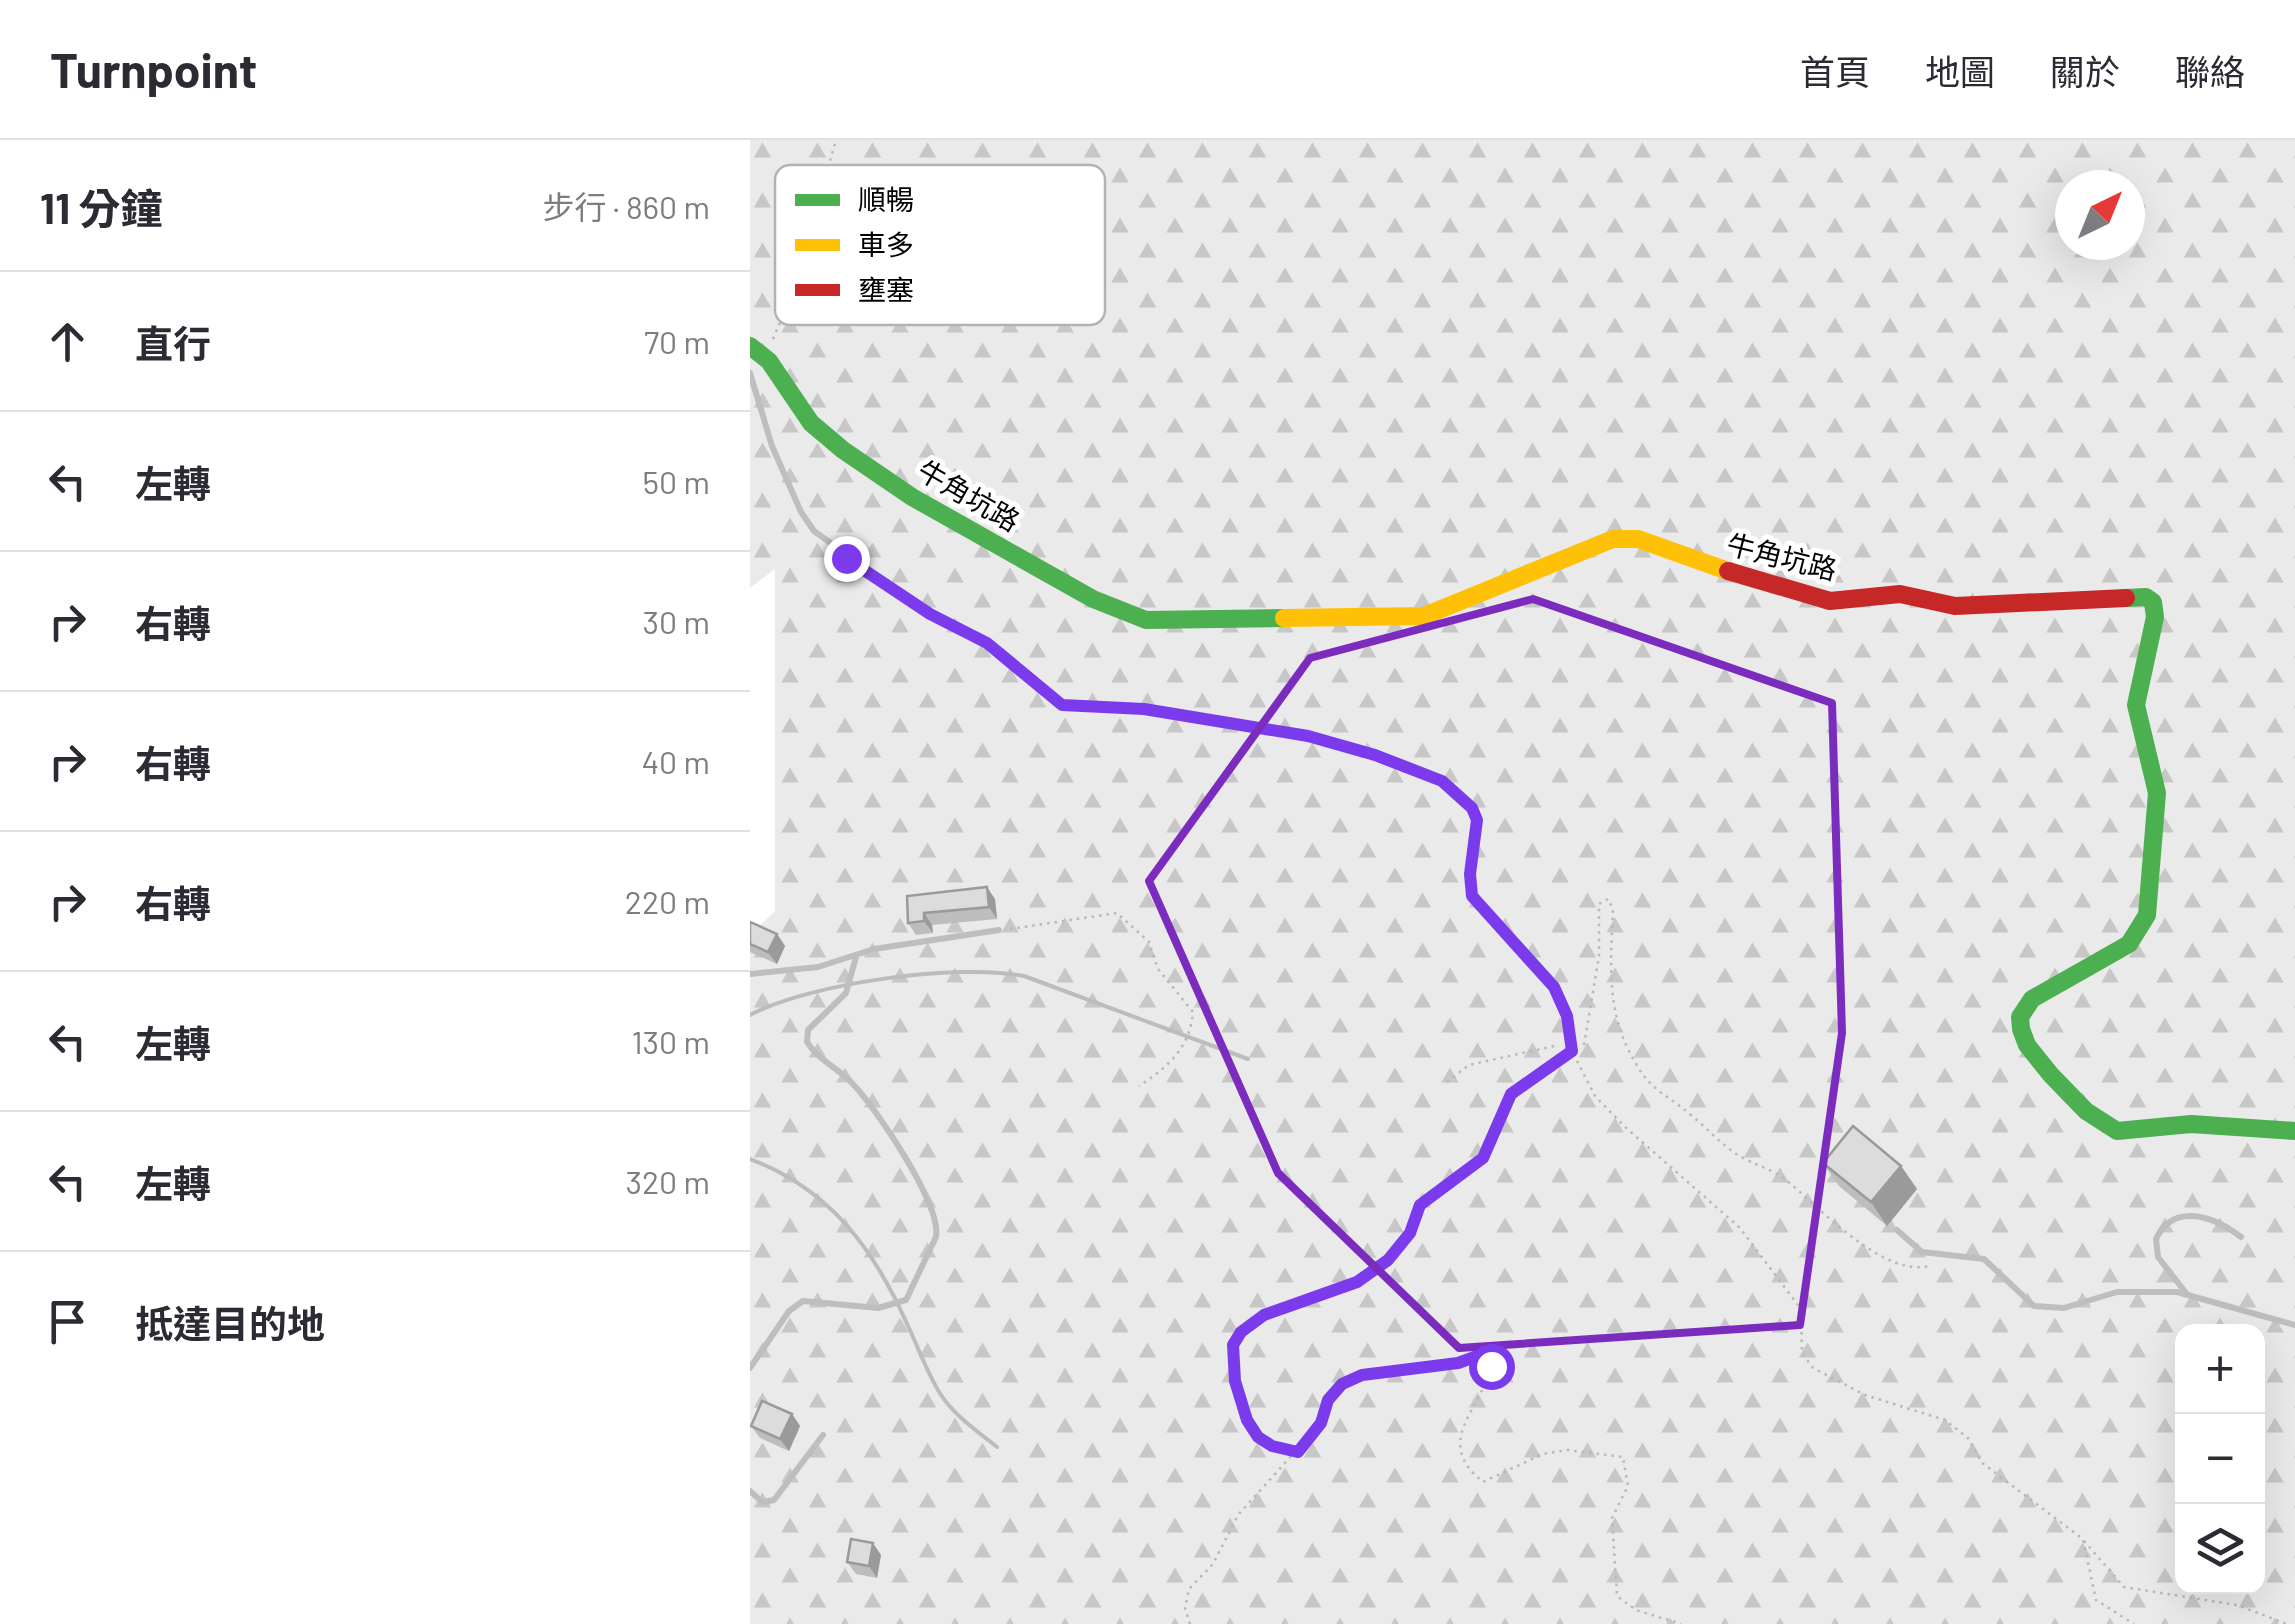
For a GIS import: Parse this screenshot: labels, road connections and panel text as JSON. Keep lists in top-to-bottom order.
{
  "streets": {
    "street": ["牛角坑路"]
  },
  "legend": ["順暢", "車多", "壅塞"],
  "north": "top right",
  "page": {
    "header": "Turnpoint",
    "nav": [
      "首頁",
      "地圖",
      "關於",
      "聯絡"
    ],
    "heading": ["11 分鐘", "步行 · 860 m"],
    "list": [
      ["直行", "70 m"],
      ["左轉", "50 m"],
      ["右轉", "30 m"],
      ["右轉", "40 m"],
      ["右轉", "220 m"],
      ["左轉", "130 m"],
      ["左轉", "320 m"],
      "抵達目的地"
    ],
    "map_buttons": ["+", "−"]
  }
}
